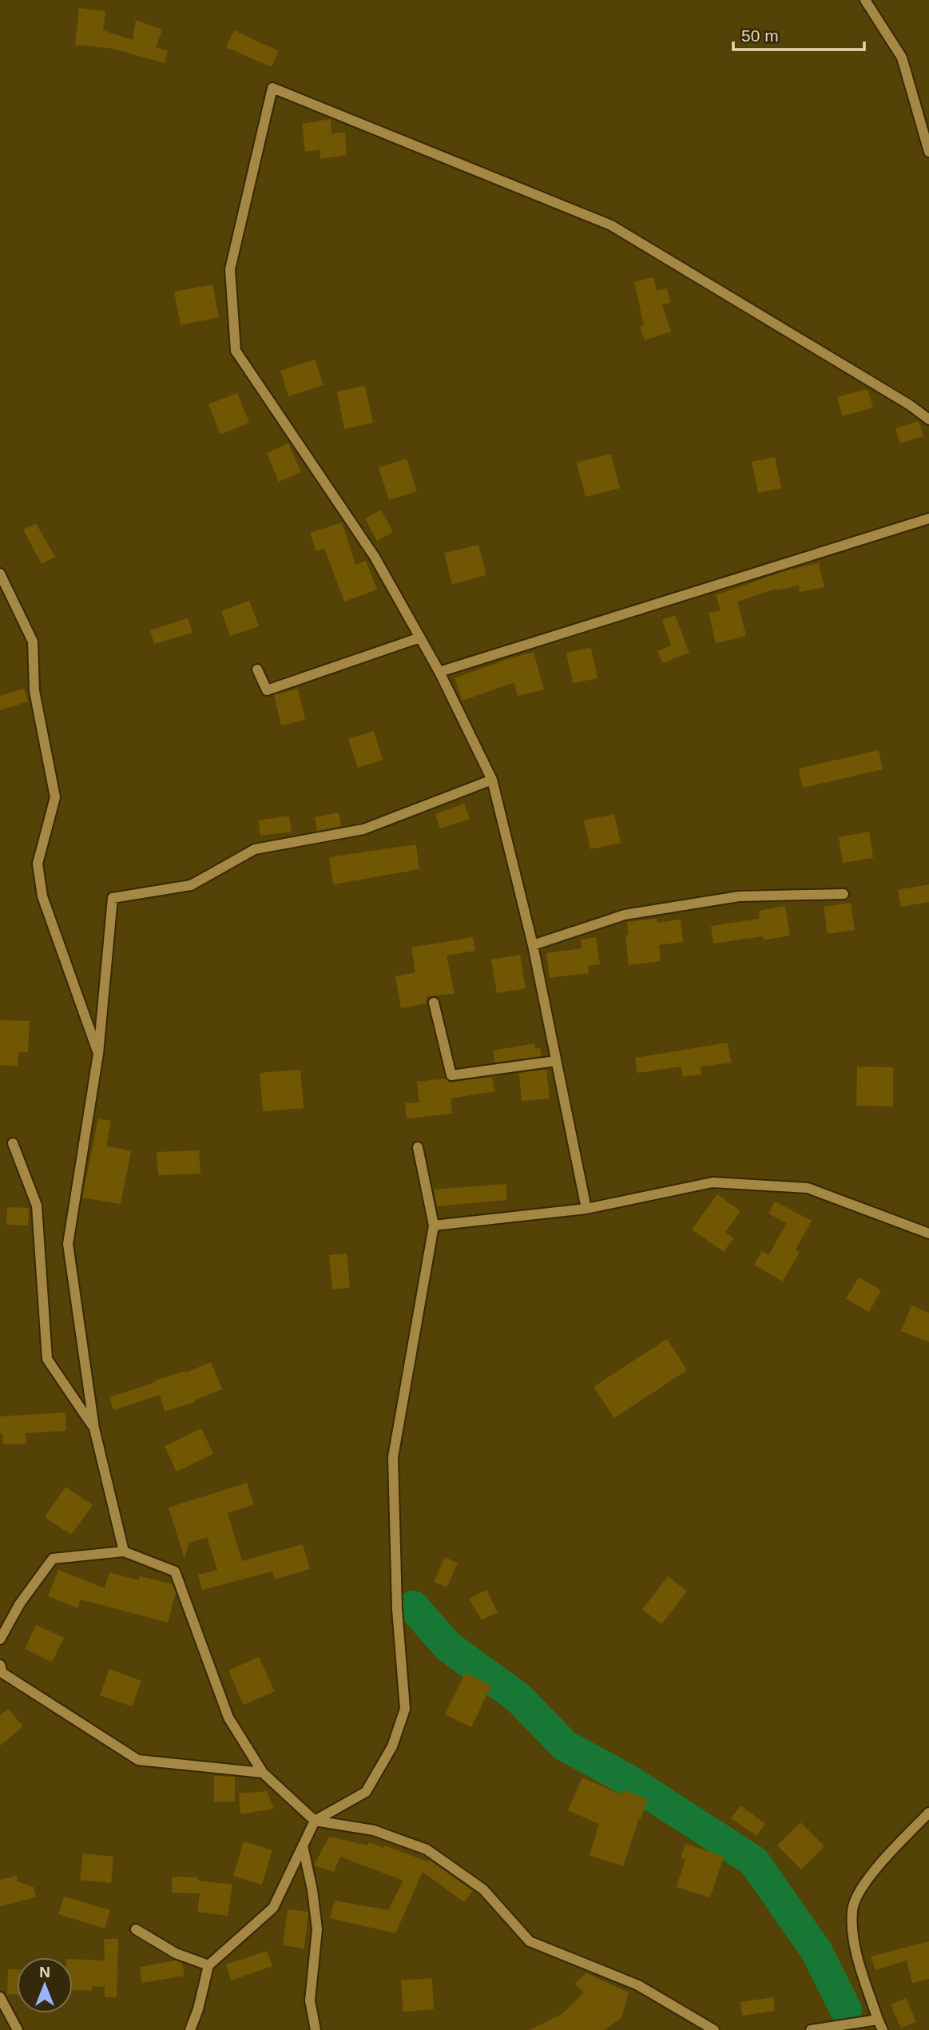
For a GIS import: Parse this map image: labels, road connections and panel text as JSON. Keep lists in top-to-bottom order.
{
  "scale_bar": "50 m",
  "north": "top"
}
